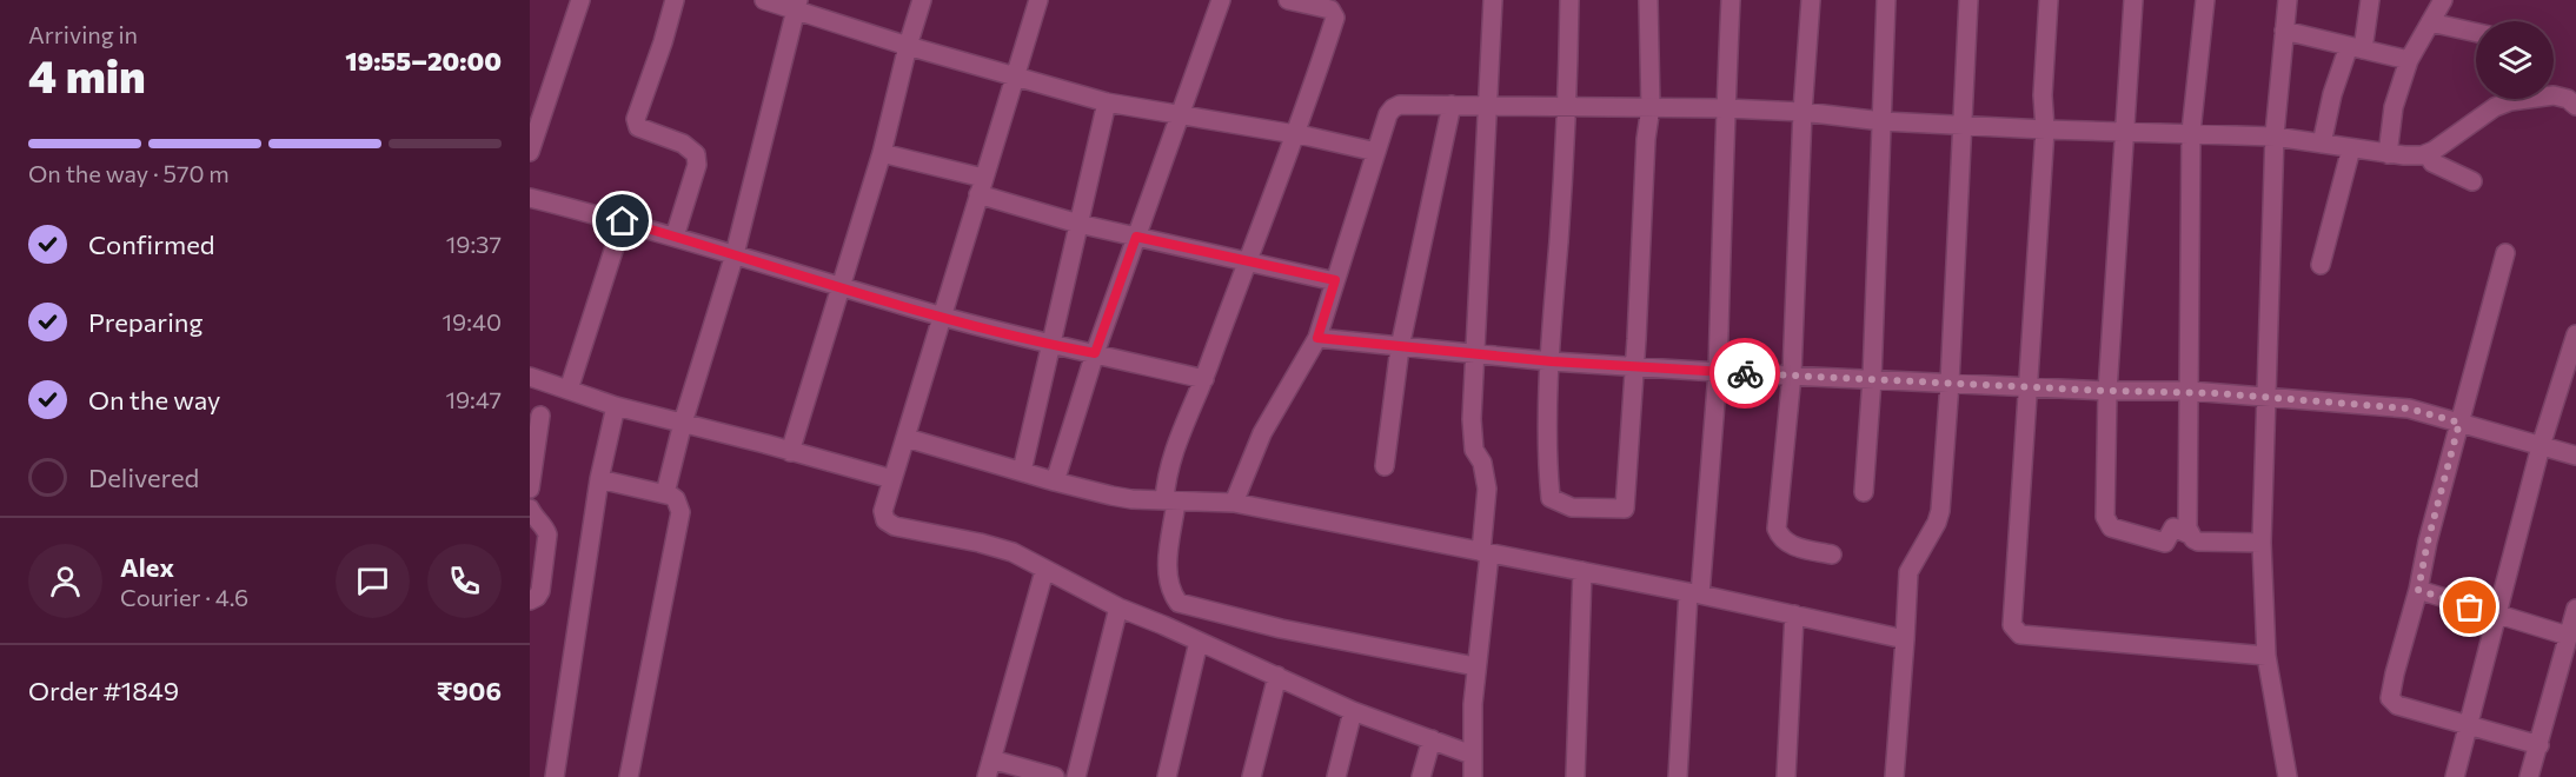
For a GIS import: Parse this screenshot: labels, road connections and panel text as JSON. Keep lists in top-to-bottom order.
{
  "page": {
    "heading": ["4 min", "Arriving in", "19:55–20:00"],
    "panel": [
      "Alex",
      "Courier · 4.6",
      "Order #1849",
      "₹906"
    ],
    "bar": "On the way · 570 m",
    "list": [
      ["Confirmed", "19:37"],
      ["Preparing", "19:40"],
      ["On the way", "19:47"],
      "Delivered"
    ]
  }
}
